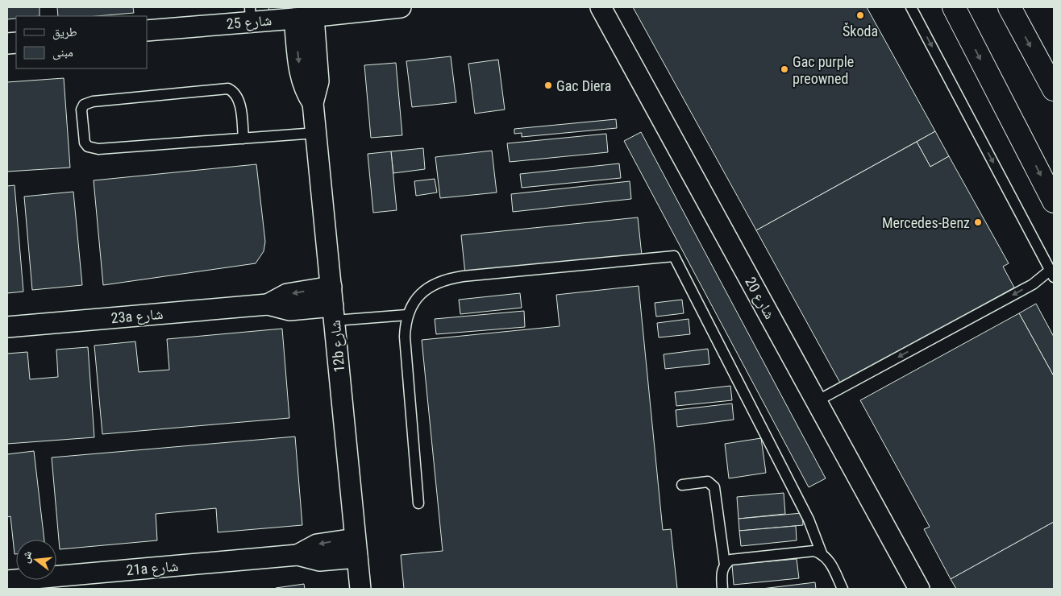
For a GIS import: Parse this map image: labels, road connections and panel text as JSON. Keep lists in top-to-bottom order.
{
  "streets": {
    "street": [
      "شارع 25",
      "شارع 20",
      "23a شارع",
      "12b شارع",
      "21a شارع"
    ]
  },
  "crossings": [
    ["شارع 25", "12b شارع"],
    ["23a شارع", "12b شارع"],
    ["12b شارع", "21a شارع"]
  ],
  "places": [
    "Škoda",
    "Gac purple preowned",
    "Gac Diera",
    "Mercedes-Benz"
  ],
  "legend": ["طريق", "مبنى"],
  "north": "left"
}
